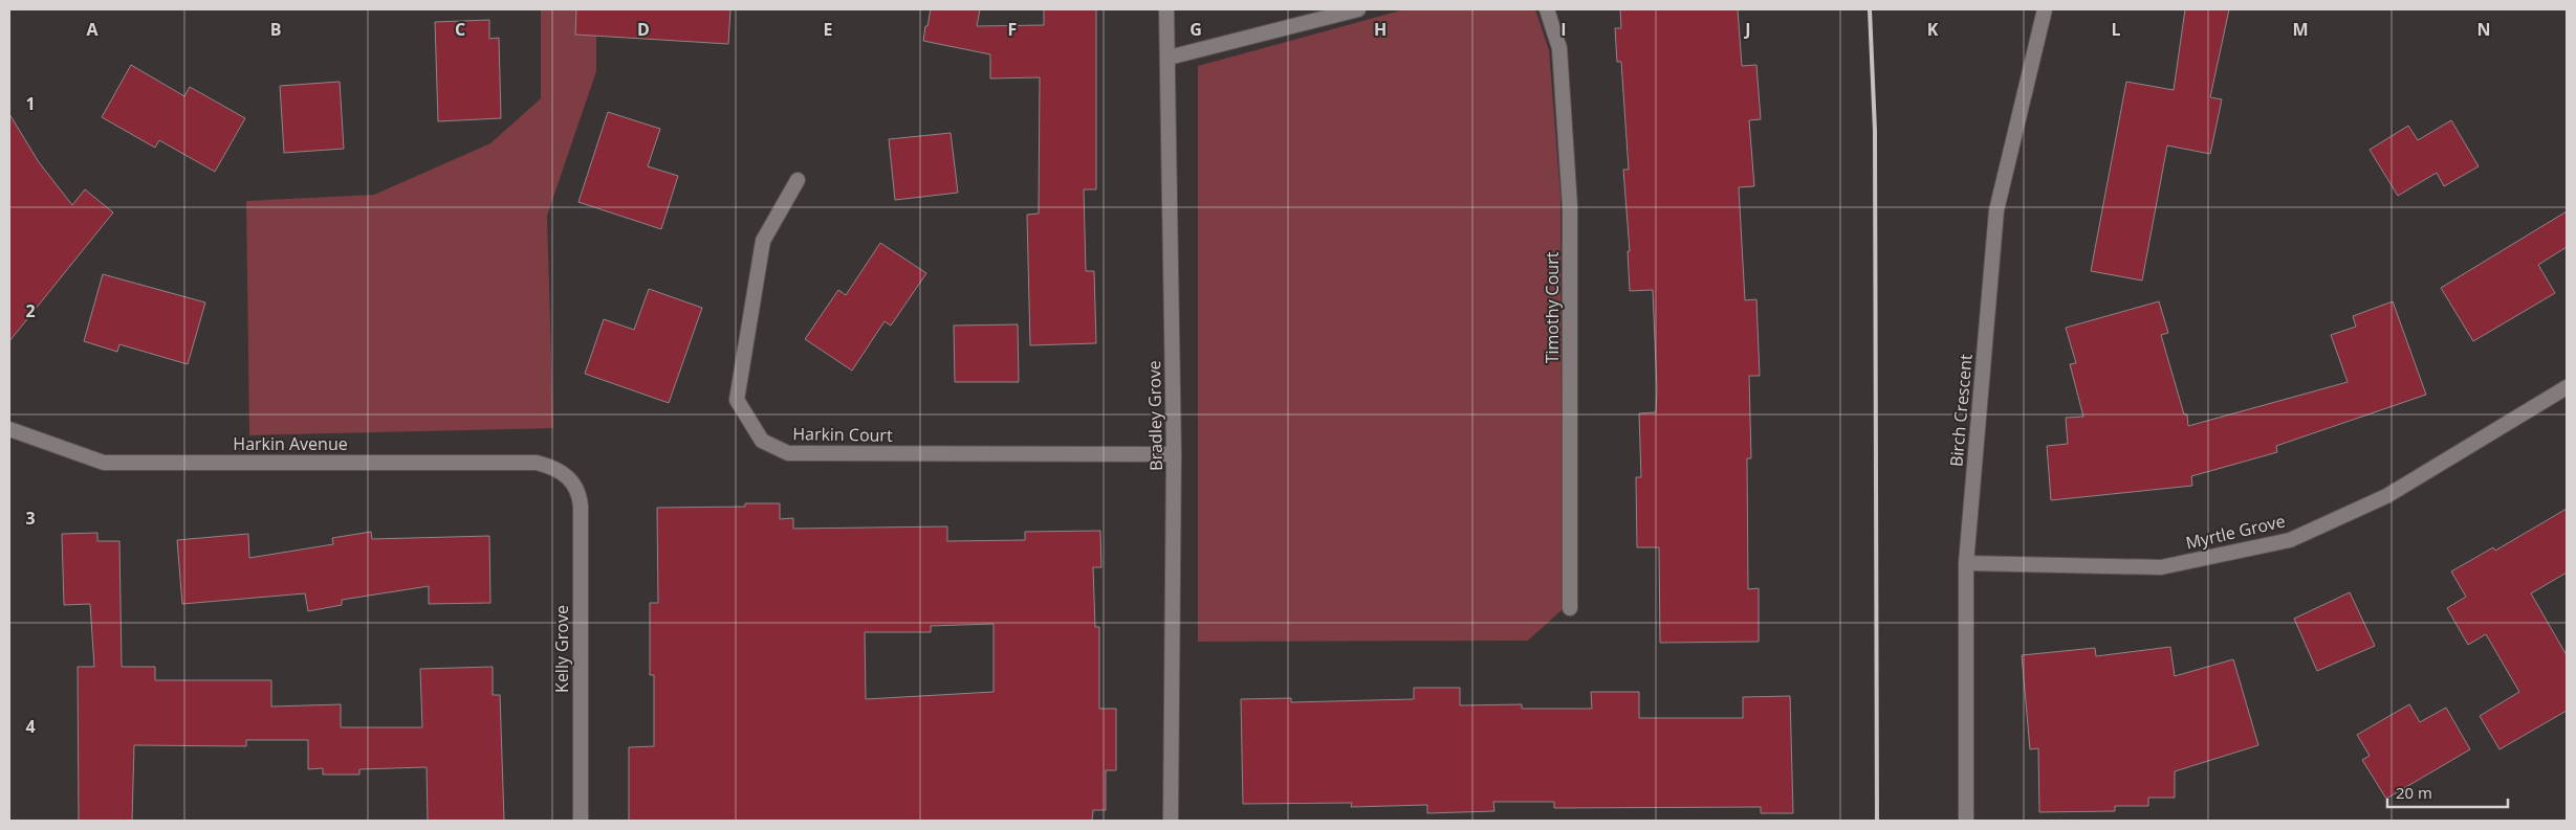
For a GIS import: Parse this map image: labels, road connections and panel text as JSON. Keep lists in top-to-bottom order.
{
  "streets": {
    "street": [
      "Timothy Court",
      "Birch Crescent",
      "Bradley Grove",
      "Harkin Court",
      "Harkin Avenue",
      "Myrtle Grove",
      "Kelly Grove"
    ]
  },
  "crossings": [
    ["Birch Crescent", "Myrtle Grove"],
    ["Bradley Grove", "Harkin Court"],
    ["Harkin Avenue", "Kelly Grove"]
  ],
  "scale_bar": "20 m",
  "grid": {
    "columns": [
      "A",
      "B",
      "C",
      "D",
      "E",
      "F",
      "G",
      "H",
      "I",
      "J",
      "K",
      "L",
      "M",
      "N"
    ],
    "rows": [
      "1",
      "2",
      "3",
      "4"
    ]
  }
}
